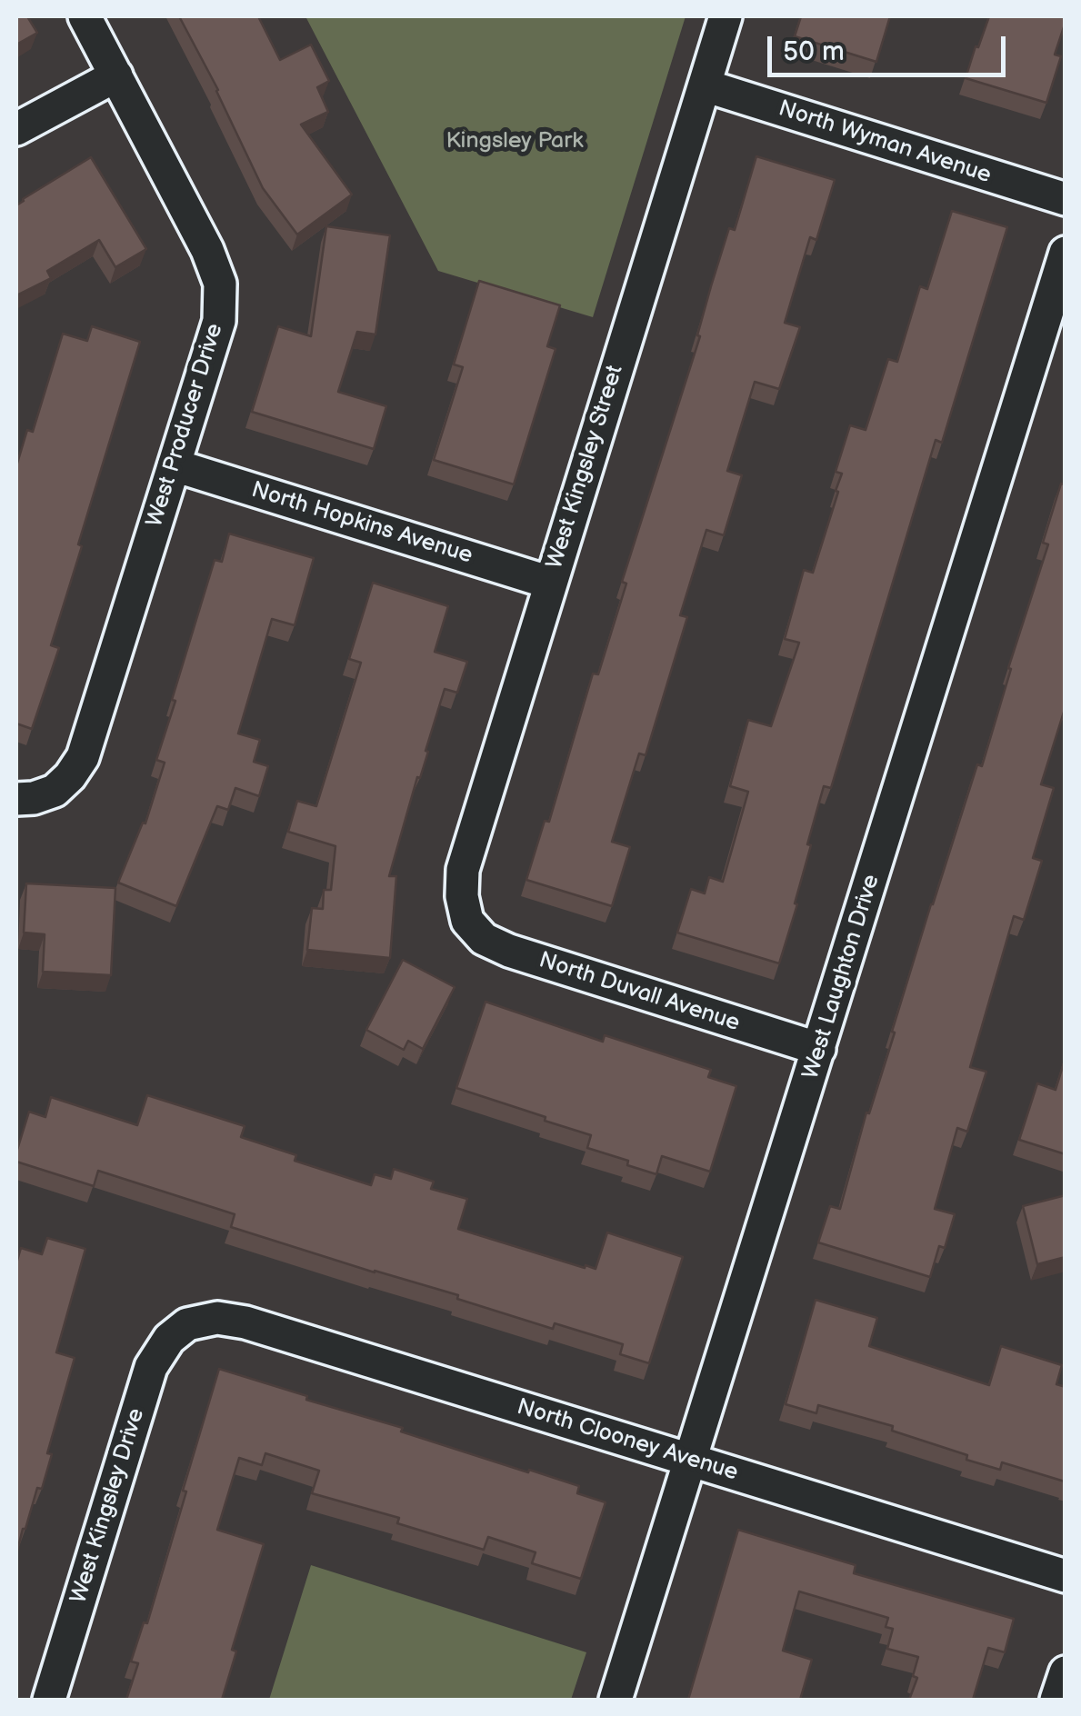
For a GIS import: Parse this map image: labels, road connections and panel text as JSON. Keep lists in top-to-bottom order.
{
  "streets": {
    "street": [
      "North Wyman Avenue",
      "West Producer Drive",
      "West Kingsley Street",
      "North Hopkins Avenue",
      "West Laughton Drive",
      "North Duvall Avenue",
      "North Clooney Avenue",
      "West Kingsley Drive"
    ]
  },
  "crossings": [
    ["North Wyman Avenue", "West Kingsley Street"],
    ["West Producer Drive", "North Hopkins Avenue"],
    ["West Kingsley Street", "North Hopkins Avenue"],
    ["West Kingsley Street", "North Duvall Avenue"],
    ["West Laughton Drive", "North Duvall Avenue"],
    ["West Laughton Drive", "North Clooney Avenue"],
    ["North Clooney Avenue", "West Kingsley Drive"]
  ],
  "parks": ["Kingsley Park"],
  "scale_bar": "50 m"
}
